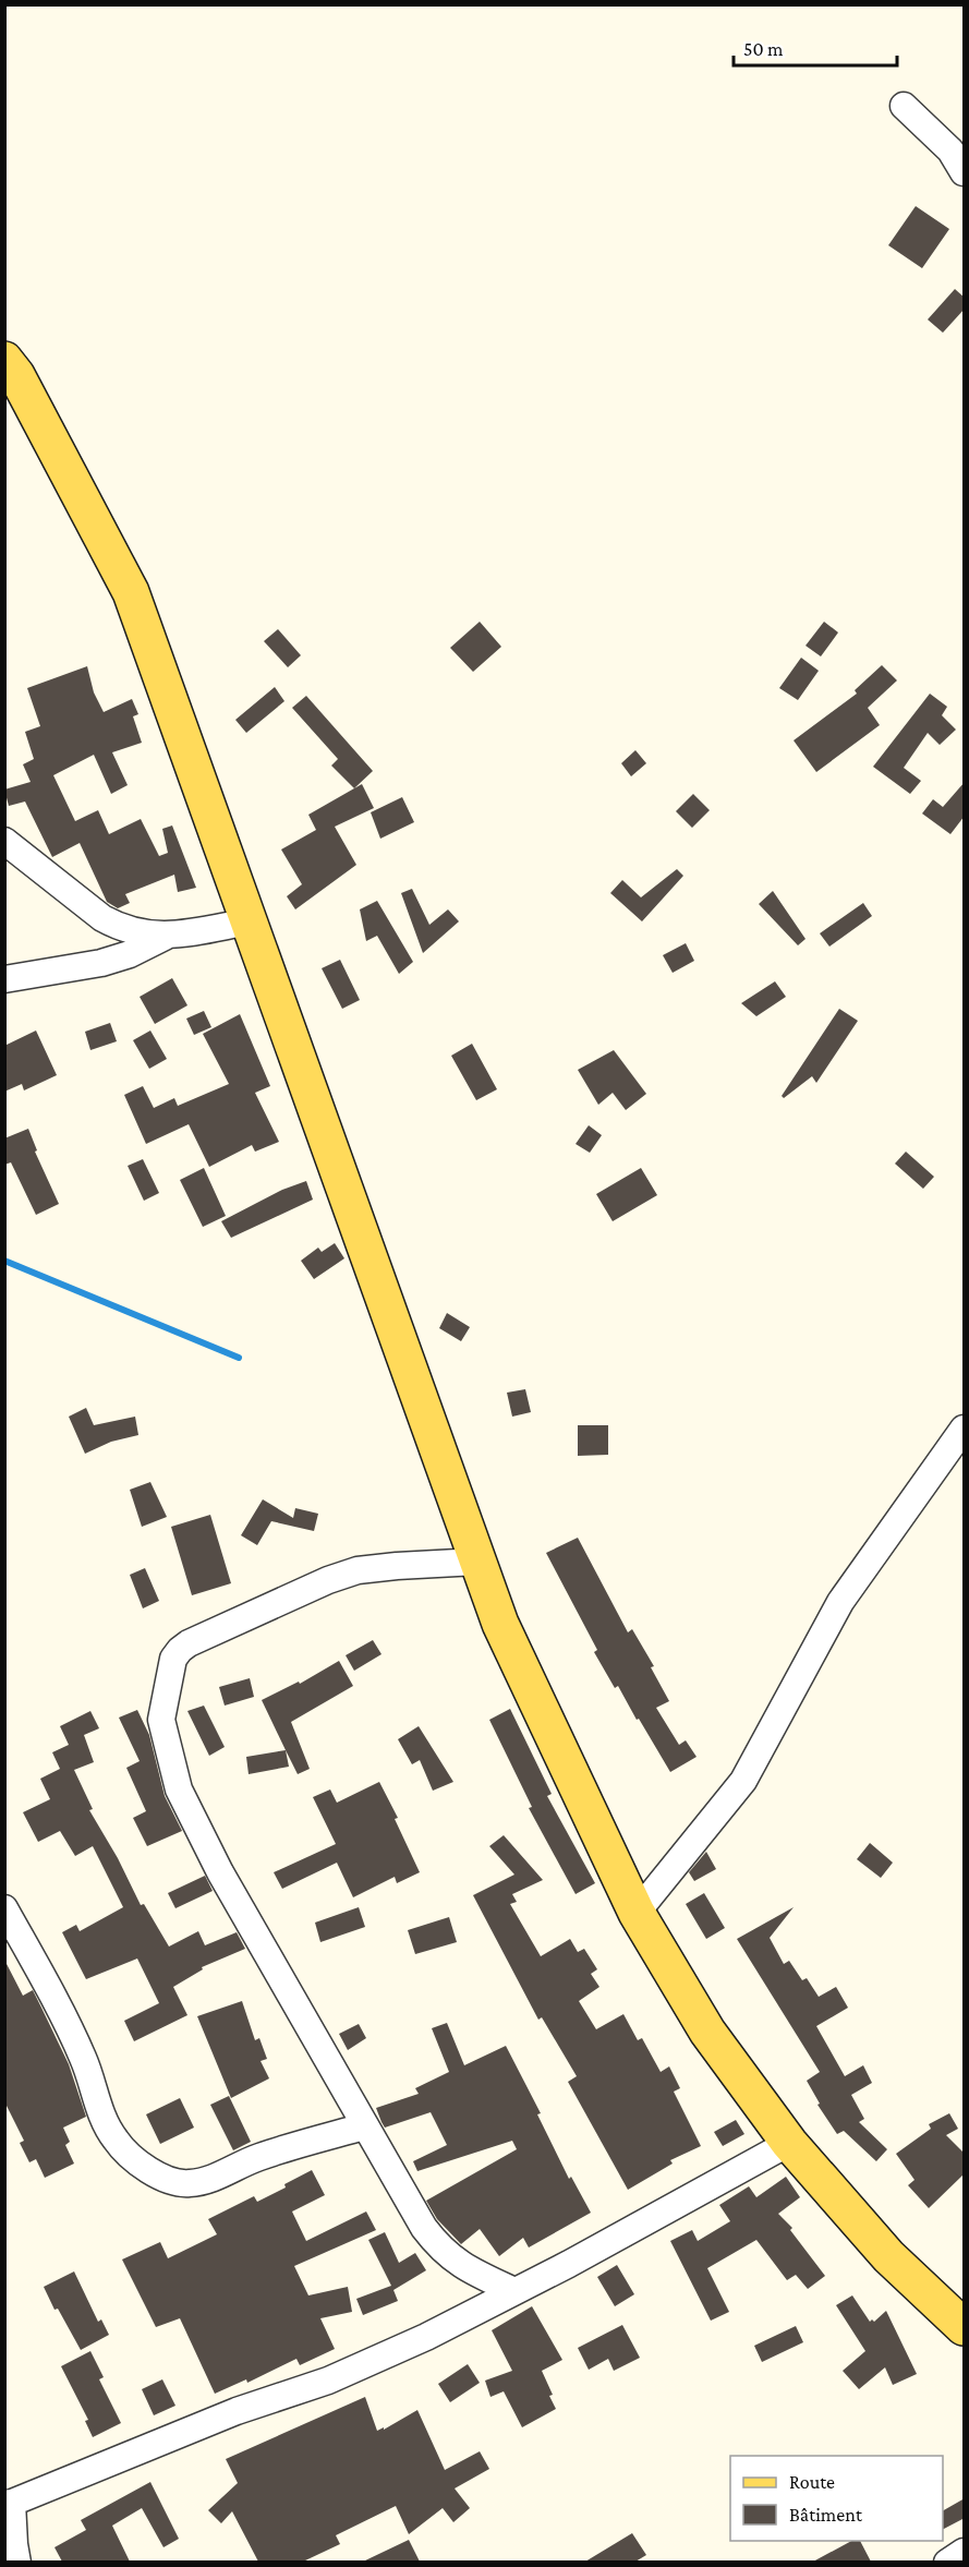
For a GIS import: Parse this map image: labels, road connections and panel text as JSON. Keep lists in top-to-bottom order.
{
  "legend": ["Route", "Bâtiment"],
  "scale_bar": "50 m"
}
